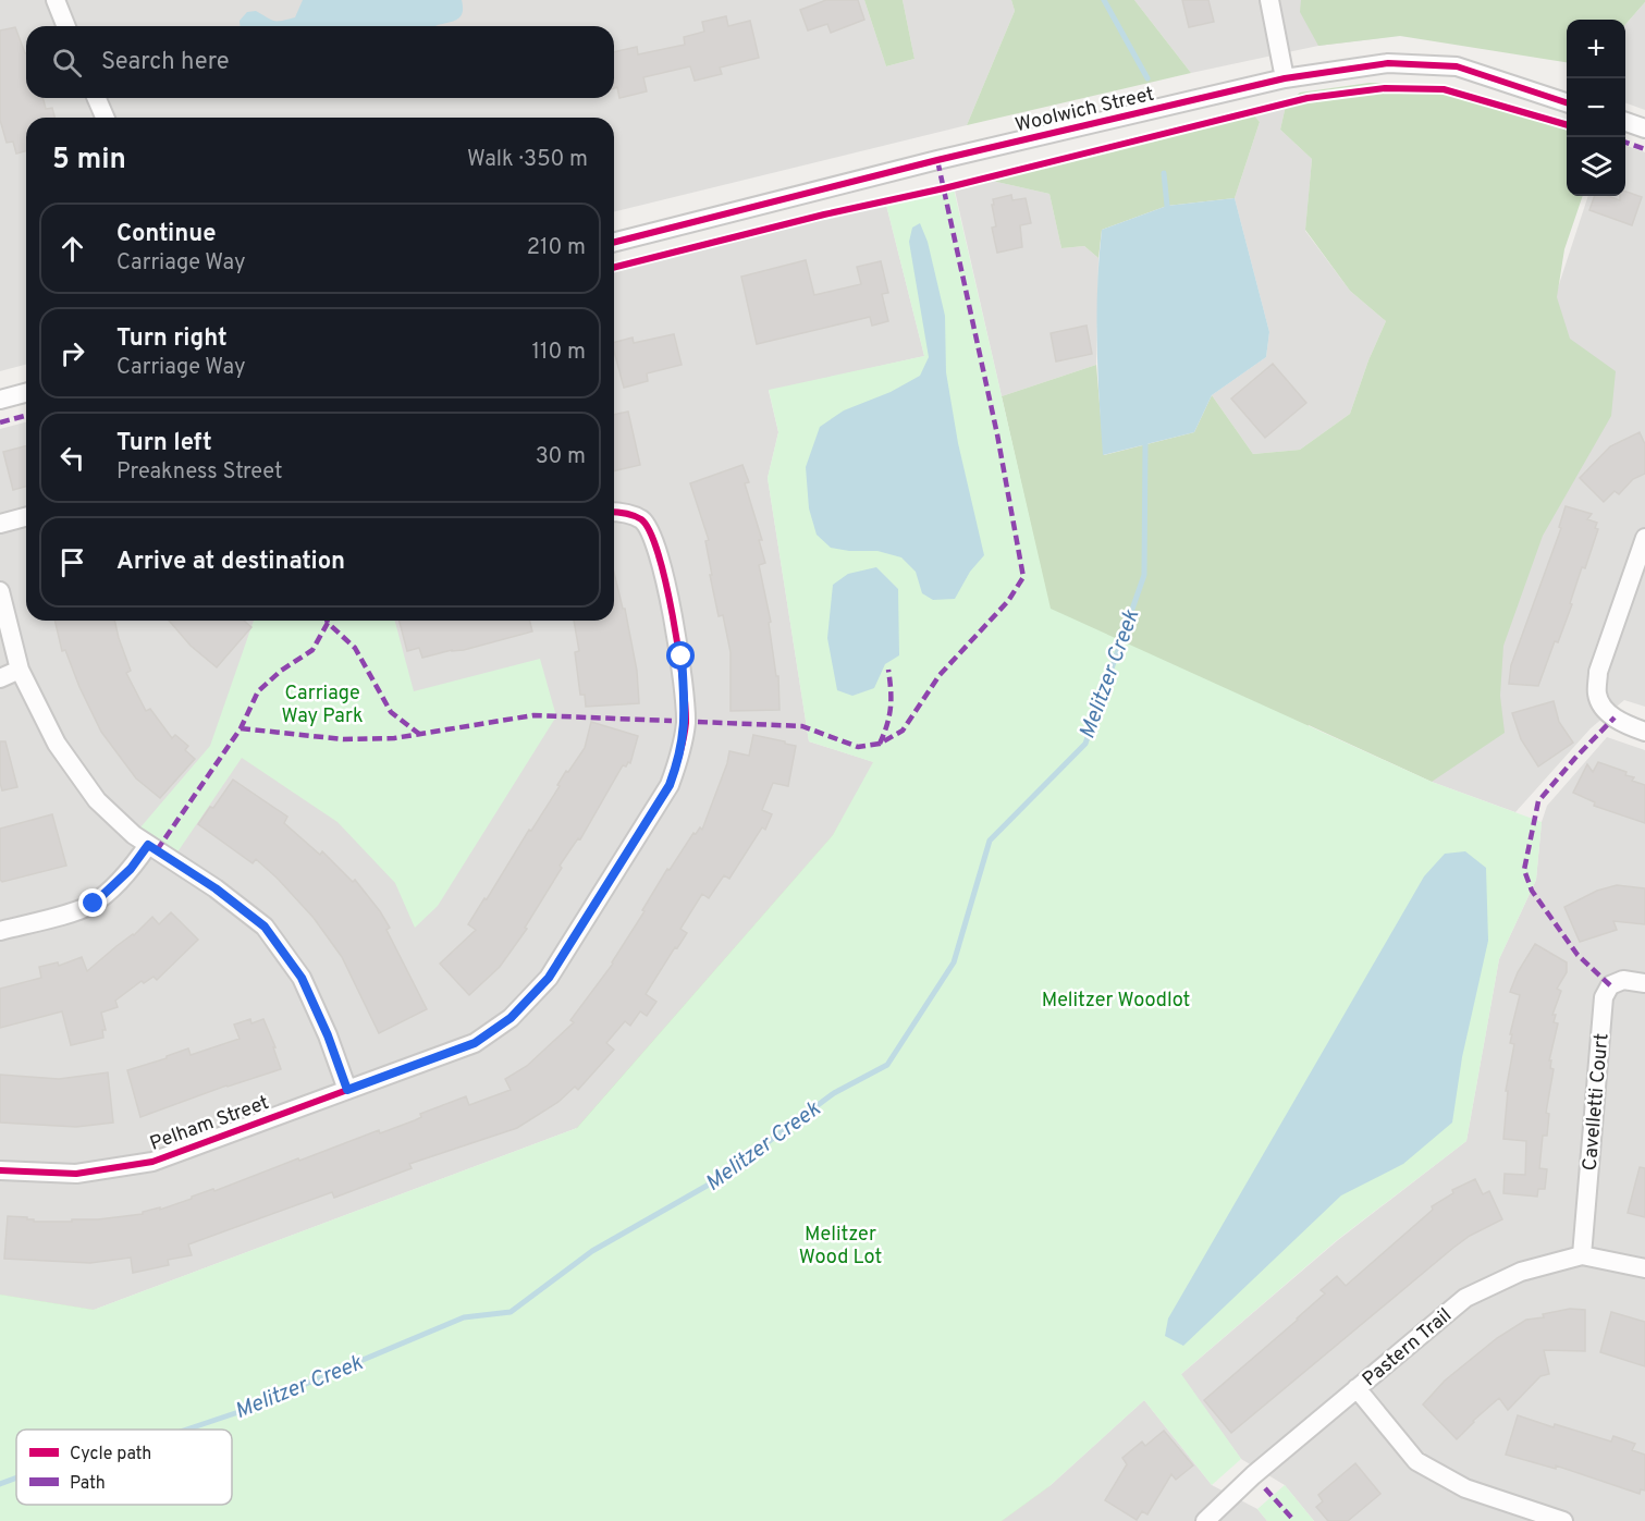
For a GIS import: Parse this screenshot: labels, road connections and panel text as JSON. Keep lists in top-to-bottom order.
{
  "streets": {
    "street": [
      "Woolwich Street",
      "Cavelletti Court",
      "Pelham Street",
      "Pastern Trail"
    ]
  },
  "crossings": [
    ["Cavelletti Court", "Pastern Trail"]
  ],
  "water": ["Melitzer Creek"],
  "parks": ["Carriage Way Park", "Melitzer Woodlot", "Melitzer Wood Lot"],
  "legend": ["Cycle path", "Path"],
  "page": {
    "map_buttons": ["+", "−"],
    "search": "Search here",
    "heading": ["5 min", "Walk · 350 m"],
    "list": [
      ["Continue", "Carriage Way", "210 m"],
      ["Turn right", "Carriage Way", "110 m"],
      ["Turn left", "Preakness Street", "30 m"],
      "Arrive at destination"
    ]
  }
}
